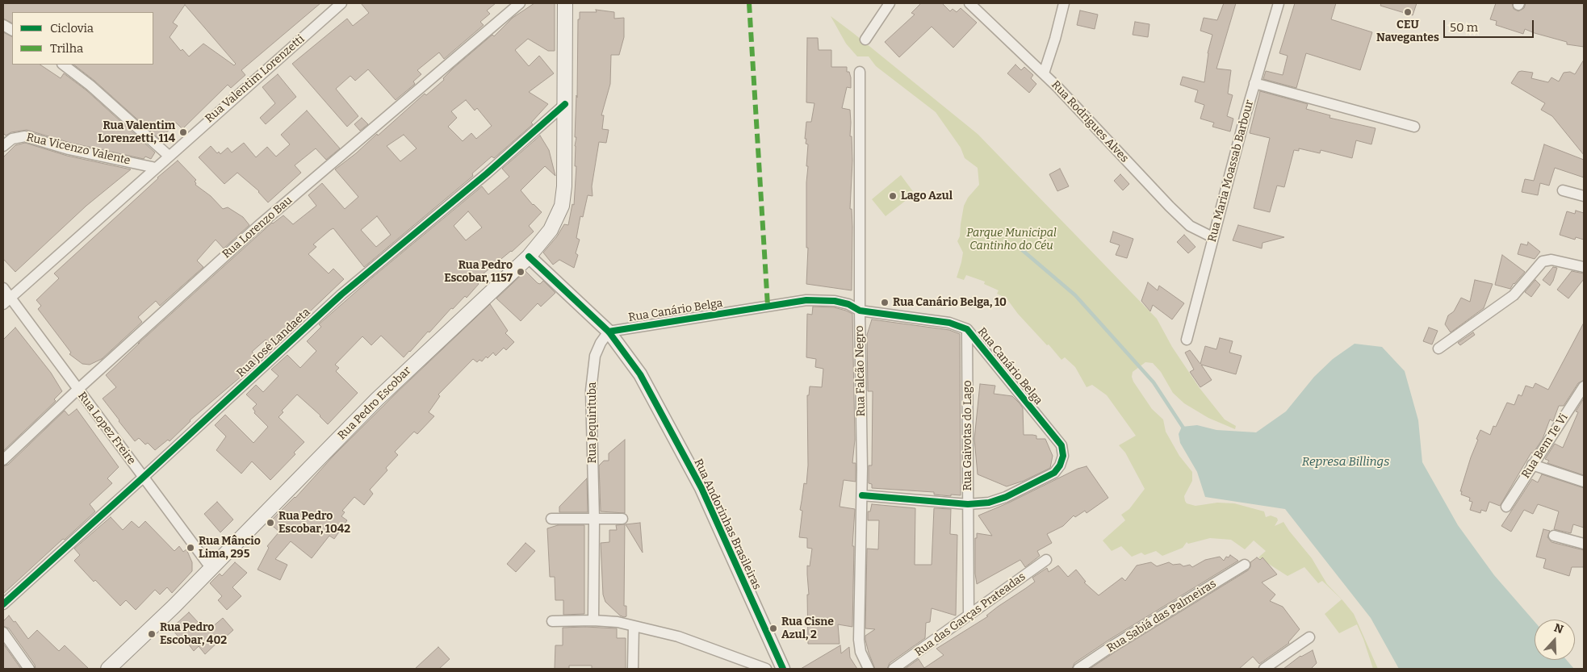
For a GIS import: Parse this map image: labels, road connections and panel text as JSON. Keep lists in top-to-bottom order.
{
  "streets": {
    "main road": ["Rua Pedro Escobar"],
    "street": [
      "Rua Valentim Lorenzetti",
      "Rua Rodrigues Alves",
      "Rua Vicenzo Valente",
      "Rua Maria Moassab Barbour",
      "Rua Lorenzo Bau",
      "Rua Canário Belga",
      "Rua José Landaeta",
      "Rua Falcão Negro",
      "Rua Jequirituba",
      "Rua Lopez Freire",
      "Rua Gaivotas do Lago",
      "Rua Bem Te Vi",
      "Rua Andorinhas Brasileiras",
      "Rua das Garças Prateadas",
      "Rua Sabiá das Palmeiras"
    ]
  },
  "crossings": [
    ["Rua Valentim Lorenzetti", "Rua Vicenzo Valente"],
    ["Rua Valentim Lorenzetti", "Rua Lopez Freire"],
    ["Rua Rodrigues Alves", "Rua Maria Moassab Barbour"],
    ["Rua Lorenzo Bau", "Rua Lopez Freire"],
    ["Rua Canário Belga", "Rua Falcão Negro"],
    ["Rua Canário Belga", "Rua Jequirituba"],
    ["Rua Canário Belga", "Rua Gaivotas do Lago"],
    ["Rua Canário Belga", "Rua Andorinhas Brasileiras"],
    ["Rua José Landaeta", "Rua Pedro Escobar"],
    ["Rua José Landaeta", "Rua Lopez Freire"],
    ["Rua Pedro Escobar", "Rua Lopez Freire"],
    ["Rua Pedro Escobar", "Rua Andorinhas Brasileiras"],
    ["Rua Jequirituba", "Rua Andorinhas Brasileiras"],
    ["Rua Gaivotas do Lago", "Rua das Garças Prateadas"]
  ],
  "water": ["Represa Billings"],
  "parks": ["Parque Municipal Cantinho do Céu"],
  "places": [
    "CEU Navegantes",
    "Rua Valentim Lorenzetti, 114",
    "Lago Azul",
    "Rua Pedro Escobar, 1157",
    "Rua Canário Belga, 10",
    "Rua Pedro Escobar, 1042",
    "Rua Mâncio Lima, 295",
    "Rua Cisne Azul, 2",
    "Rua Pedro Escobar, 402"
  ],
  "legend": ["Ciclovia", "Trilha"],
  "scale_bar": "50 m",
  "north": "top"
}
